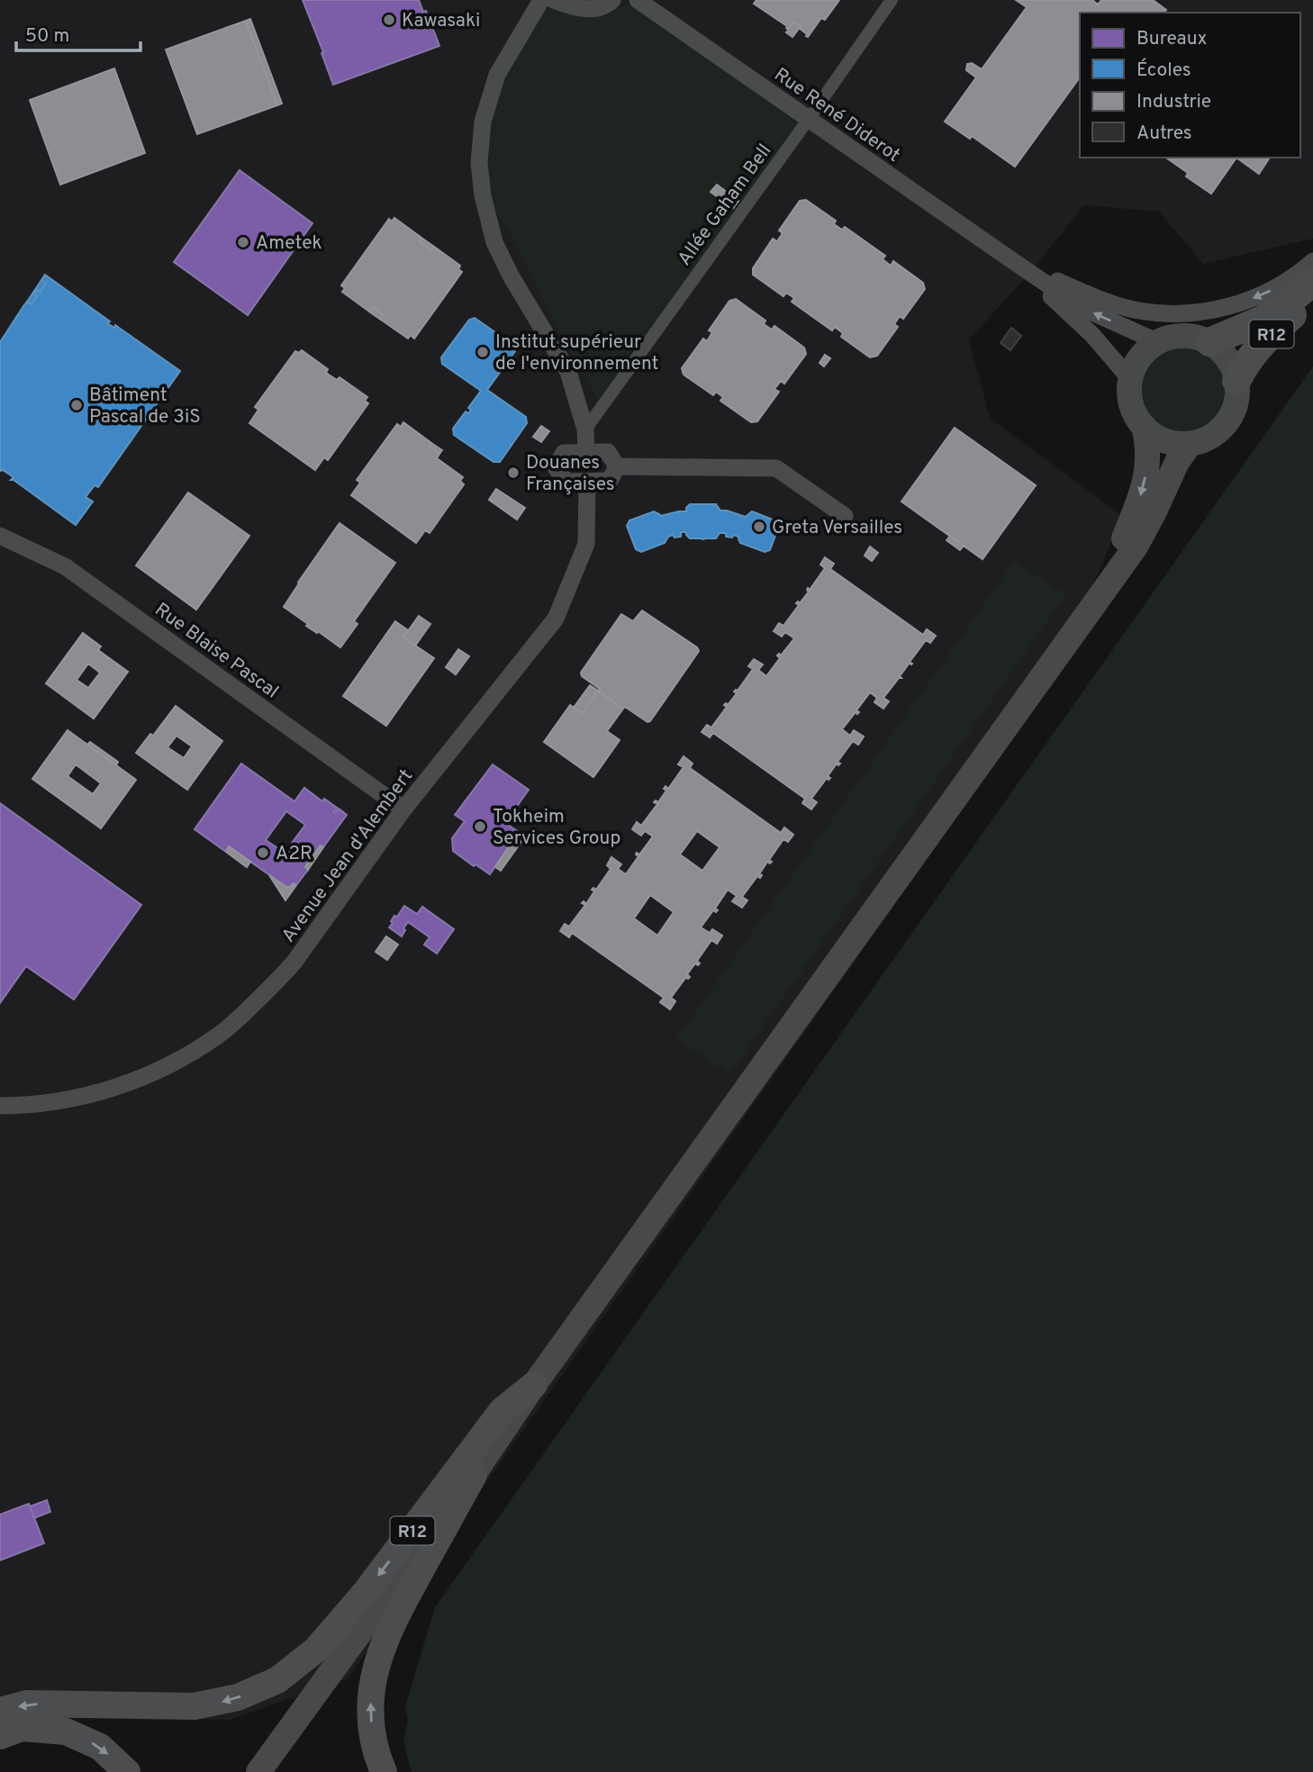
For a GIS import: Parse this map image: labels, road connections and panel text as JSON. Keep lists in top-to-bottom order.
{
  "streets": {
    "highway": ["R12"],
    "street": [
      "Rue René Diderot",
      "Allée Gaham Bell",
      "Rue Blaise Pascal",
      "Avenue Jean d'Alembert"
    ]
  },
  "crossings": [
    ["Rue René Diderot", "Allée Gaham Bell"],
    ["Rue Blaise Pascal", "Avenue Jean d'Alembert"]
  ],
  "places": [
    "Kawasaki",
    "Ametek",
    "Institut supérieur de l'environnement",
    "Bâtiment Pascal de 3iS",
    "Douanes Françaises",
    "Greta Versailles",
    "Tokheim Services Group",
    "A2R"
  ],
  "legend": [
    "Bureaux",
    "Écoles",
    "Industrie",
    "Autres"
  ],
  "scale_bar": "50 m"
}
